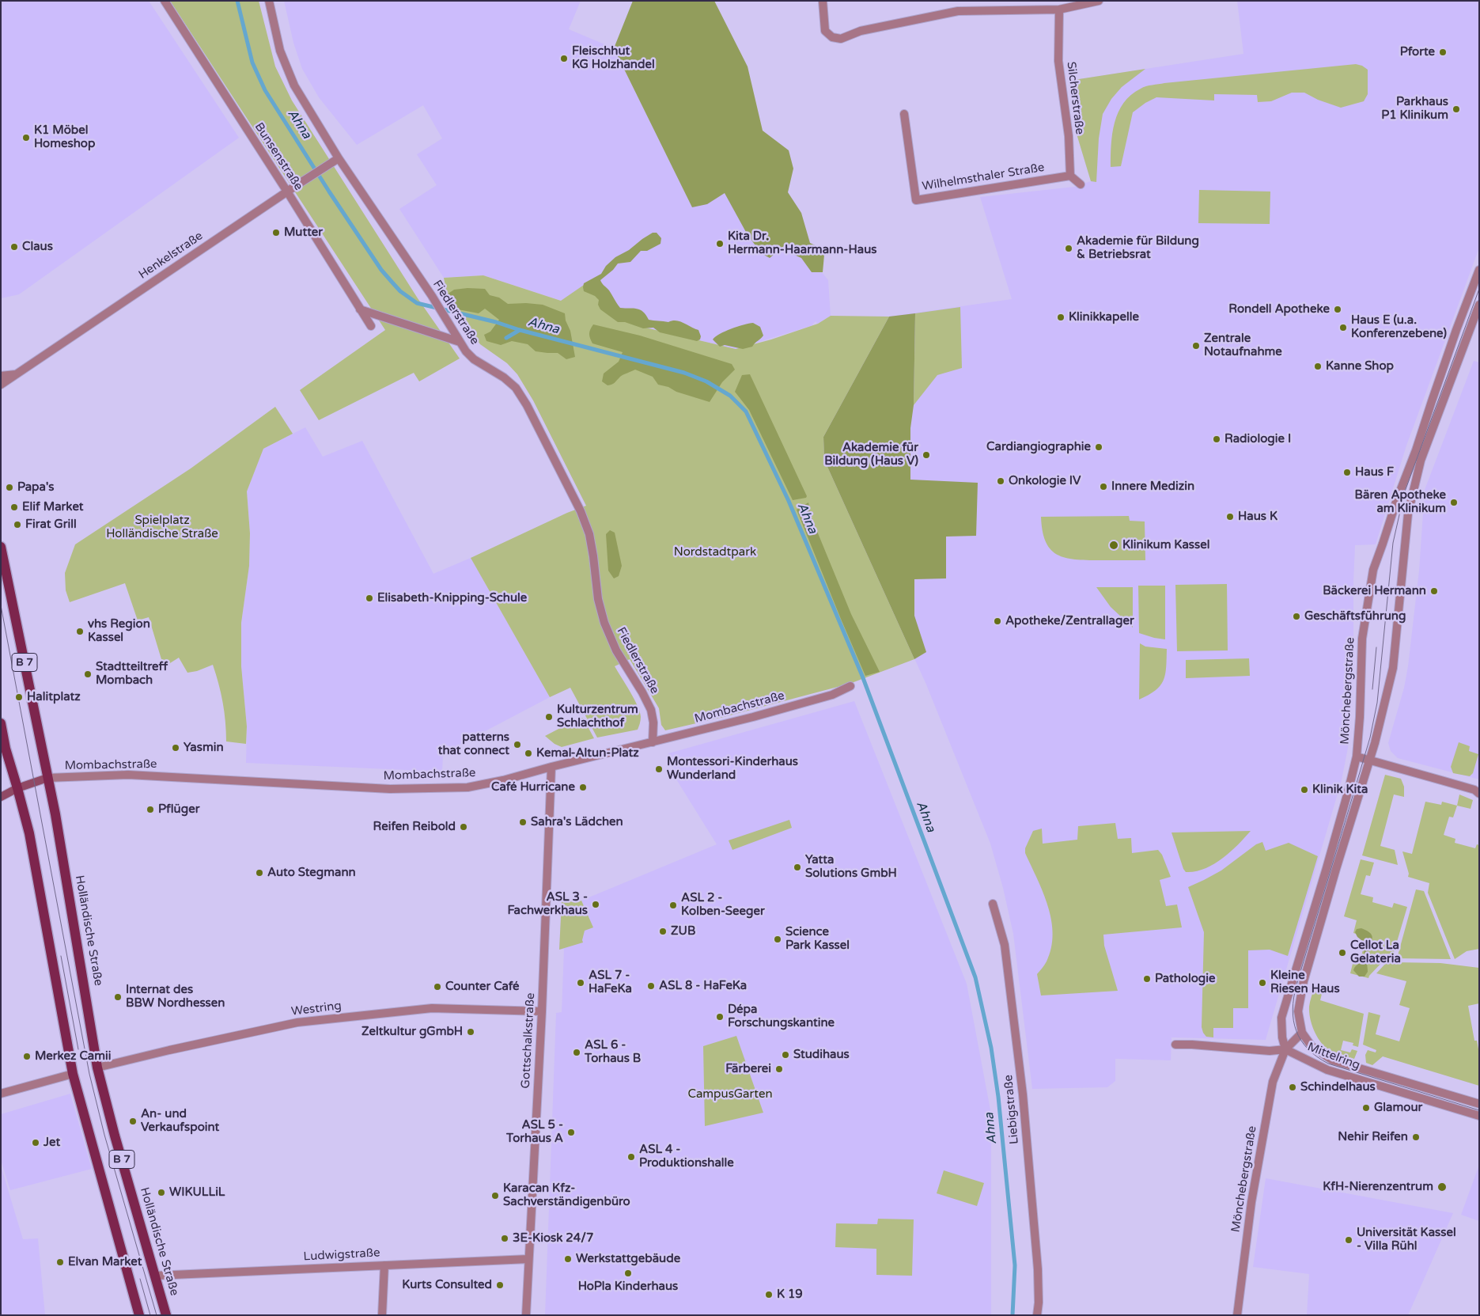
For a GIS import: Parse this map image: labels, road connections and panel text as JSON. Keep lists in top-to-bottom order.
{
  "streets": {
    "main road": ["B 7", "Holländische Straße"],
    "street": [
      "Silcherstraße",
      "Bunsenstraße",
      "Wilhelmsthaler Straße",
      "Henkelstraße",
      "Fiedlerstraße",
      "Mönchebergstraße",
      "Mombachstraße",
      "Westring",
      "Gottschalkstraße",
      "Mittelring",
      "Liebigstraße",
      "Ludwigstraße"
    ]
  },
  "crossings": [
    ["Silcherstraße", "Wilhelmsthaler Straße"],
    ["Bunsenstraße", "Henkelstraße"],
    ["Henkelstraße", "Fiedlerstraße"],
    ["Fiedlerstraße", "Mombachstraße"],
    ["B 7", "Mombachstraße"],
    ["Mönchebergstraße", "Mittelring"],
    ["Mombachstraße", "Holländische Straße"],
    ["Mombachstraße", "Gottschalkstraße"],
    ["Holländische Straße", "Westring"],
    ["Holländische Straße", "Ludwigstraße"],
    ["Westring", "Gottschalkstraße"],
    ["Gottschalkstraße", "Ludwigstraße"]
  ],
  "water": ["Ahna"],
  "parks": ["Spielplatz Holländische Straße", "Nordstadtpark", "CampusGarten"],
  "places": [
    "Pforte",
    "Fleischhut KG Holzhandel",
    "Parkhaus P1 Klinikum",
    "K1 Möbel Homeshop",
    "Mutter",
    "Kita Dr. Hermann-Haarmann-Haus",
    "Claus",
    "Akademie für Bildung & Betriebsrat",
    "Rondell Apotheke",
    "Klinikkapelle",
    "Haus E (u.a. Konferenzebene)",
    "Zentrale Notaufnahme",
    "Kanne Shop",
    "Radiologie I",
    "Cardiangiographie",
    "Akademie für Bildung (Haus V)",
    "Haus F",
    "Onkologie IV",
    "Innere Medizin",
    "Papa's",
    "Bären Apotheke am Klinikum",
    "Elif Market",
    "Haus K",
    "Firat Grill",
    "Klinikum Kassel",
    "Bäckerei Hermann",
    "Elisabeth-Knipping-Schule",
    "Geschäftsführung",
    "Apotheke/Zentrallager",
    "vhs Region Kassel",
    "Stadtteiltreff Mombach",
    "Halitplatz",
    "Kulturzentrum Schlachthof",
    "patterns that connect",
    "Yasmin",
    "Kemal-Altun-Platz",
    "Montessori-Kinderhaus Wunderland",
    "Café Hurricane",
    "Klinik Kita",
    "Pflüger",
    "Sahra's Lädchen",
    "Reifen Reibold",
    "Yatta Solutions GmbH",
    "Auto Stegmann",
    "ASL 3 - Fachwerkhaus",
    "ASL 2 - Kolben-Seeger",
    "ZUB",
    "Science Park Kassel",
    "Cellot La Gelateria",
    "Pathologie",
    "ASL 7 - HaFeKa",
    "Kleine Riesen Haus",
    "ASL 8 - HaFeKa",
    "Counter Café",
    "Internat des BBW Nordhessen",
    "Dépa Forschungskantine",
    "Zeltkultur gGmbH",
    "ASL 6 - Torhaus B",
    "Studihaus",
    "Merkez Camii",
    "Färberei",
    "Schindelhaus",
    "Glamour",
    "An- und Verkaufspoint",
    "ASL 5 - Torhaus A",
    "Nehir Reifen",
    "Jet",
    "ASL 4 - Produktionshalle",
    "KfH-Nierenzentrum",
    "WIKULLiL",
    "Karacan Kfz- Sachverständigenbüro",
    "3E-Kiosk 24/7",
    "Universität Kassel - Villa Rühl",
    "Werkstattgebäude",
    "Elvan Market",
    "HoPla Kinderhaus",
    "Kurts Consulted",
    "K 19"
  ]
}
